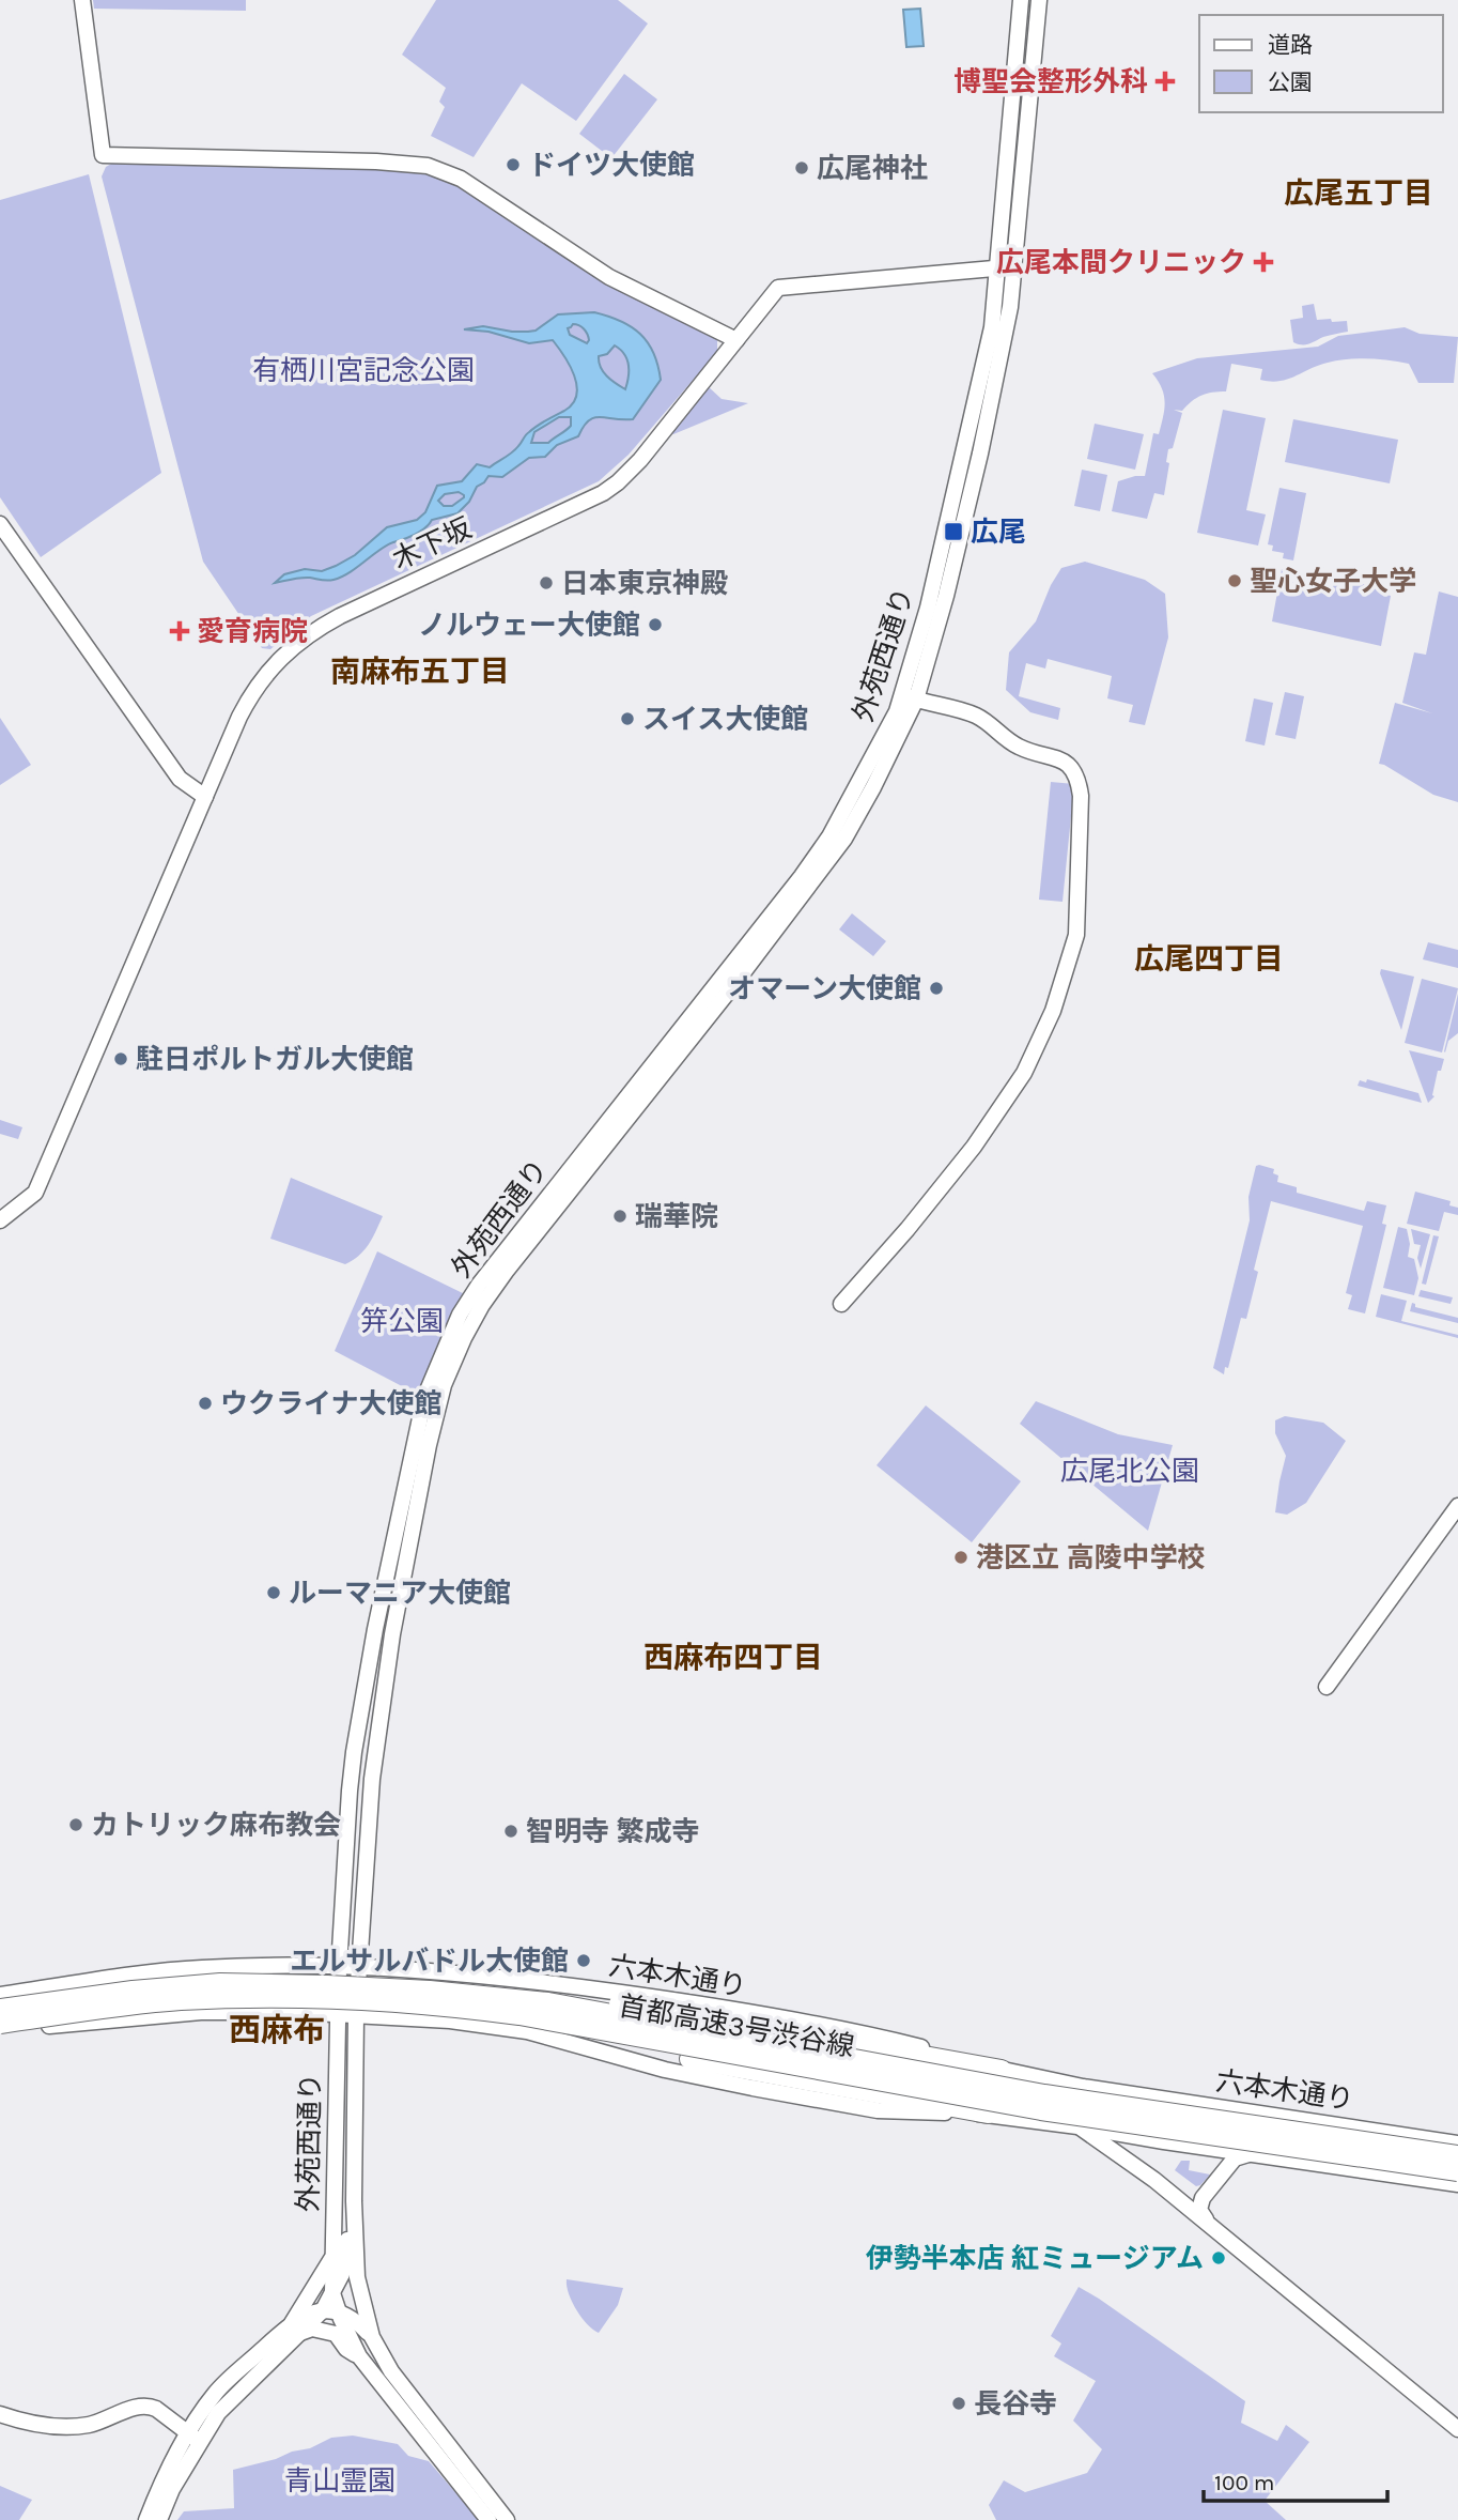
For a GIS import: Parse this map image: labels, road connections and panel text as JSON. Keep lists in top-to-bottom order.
{
  "streets": {
    "highway": ["首都高速3号渋谷線"],
    "main road": ["木下坂", "外苑西通り", "六本木通り"]
  },
  "crossings": [
    ["木下坂", "外苑西通り"],
    ["外苑西通り", "六本木通り"]
  ],
  "districts": [
    "広尾五丁目",
    "南麻布五丁目",
    "広尾四丁目",
    "西麻布四丁目",
    "西麻布"
  ],
  "parks": [
    "有栖川宮記念公園",
    "笄公園",
    "広尾北公園",
    "青山霊園"
  ],
  "places": {
    "health": ["博聖会整形外科", "広尾本間クリニック", "愛育病院"],
    "other": [
      "ドイツ大使館",
      "広尾神社",
      "聖心女子大学",
      "日本東京神殿",
      "ノルウェー大使館",
      "スイス大使館",
      "オマーン大使館",
      "駐日ポルトガル大使館",
      "瑞華院",
      "ウクライナ大使館",
      "港区立 高陵中学校",
      "ルーマニア大使館",
      "カトリック麻布教会",
      "智明寺 繁成寺",
      "エルサルバドル大使館",
      "伊勢半本店 紅ミュージアム",
      "長谷寺"
    ],
    "transit": ["広尾"]
  },
  "legend": ["道路", "公園"],
  "scale_bar": "100 m"
}
